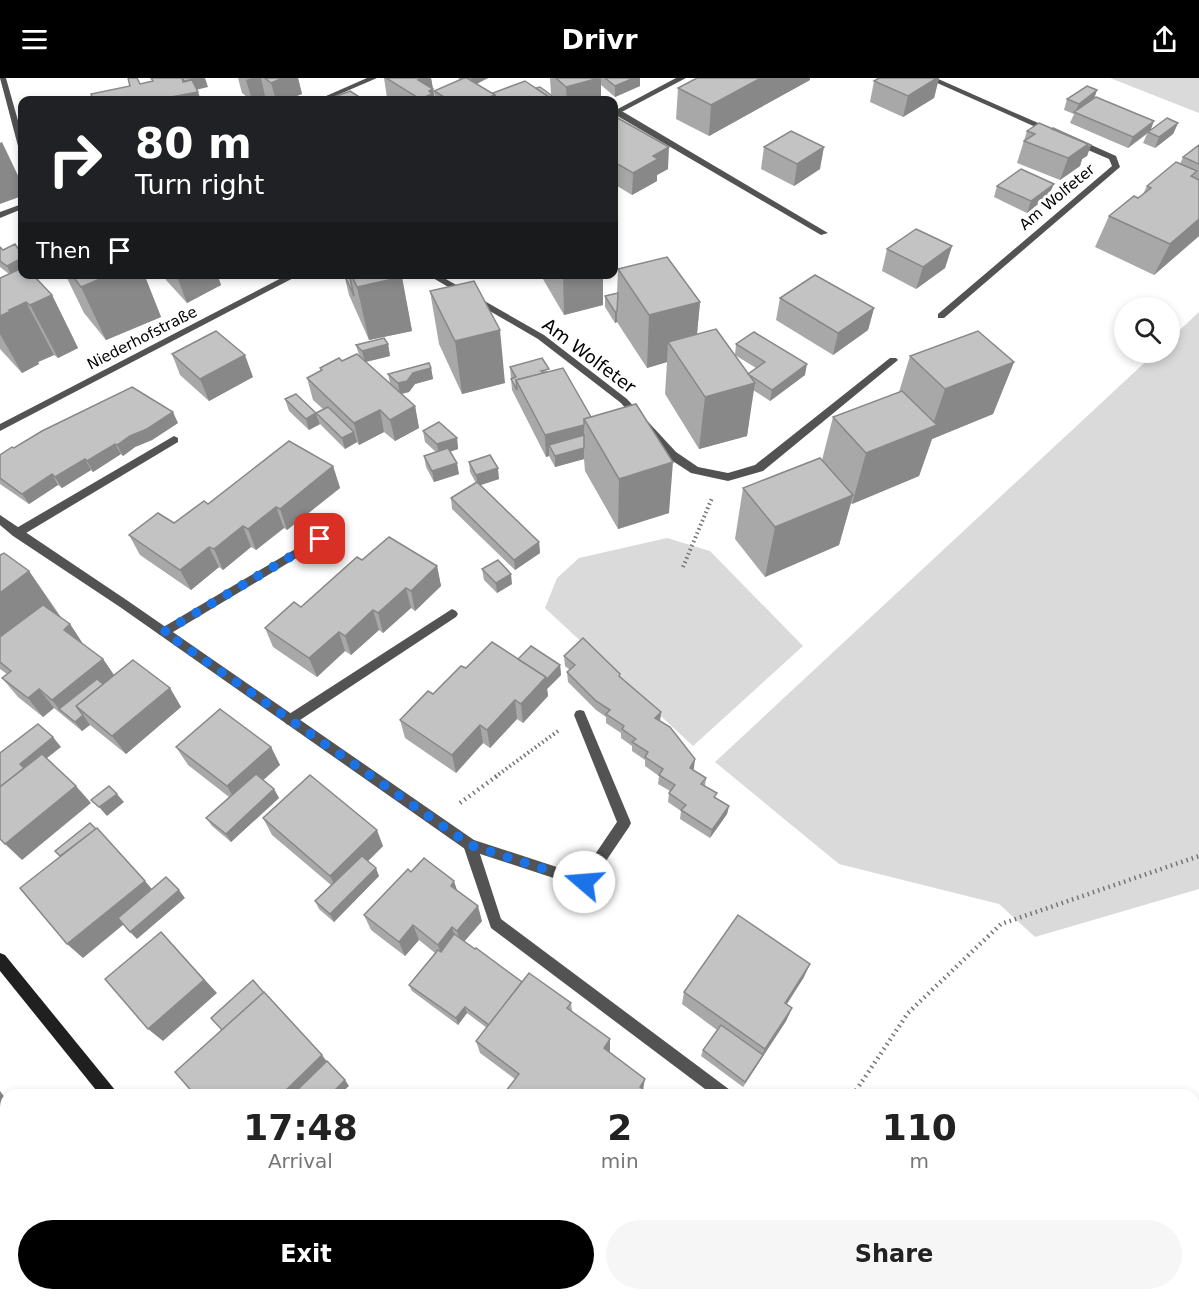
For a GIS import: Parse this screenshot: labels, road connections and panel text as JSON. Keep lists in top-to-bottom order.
{
  "streets": {
    "street": ["Am Wolfeter", "Niederhofstraße"]
  },
  "page": {
    "header": "Drivr",
    "turn": ["80 m", "Turn right"],
    "then": "Then",
    "eta": [
      "17:48",
      "Arrival",
      "2",
      "min",
      "110",
      "m"
    ],
    "buttons": ["Exit", "Share"]
  }
}
